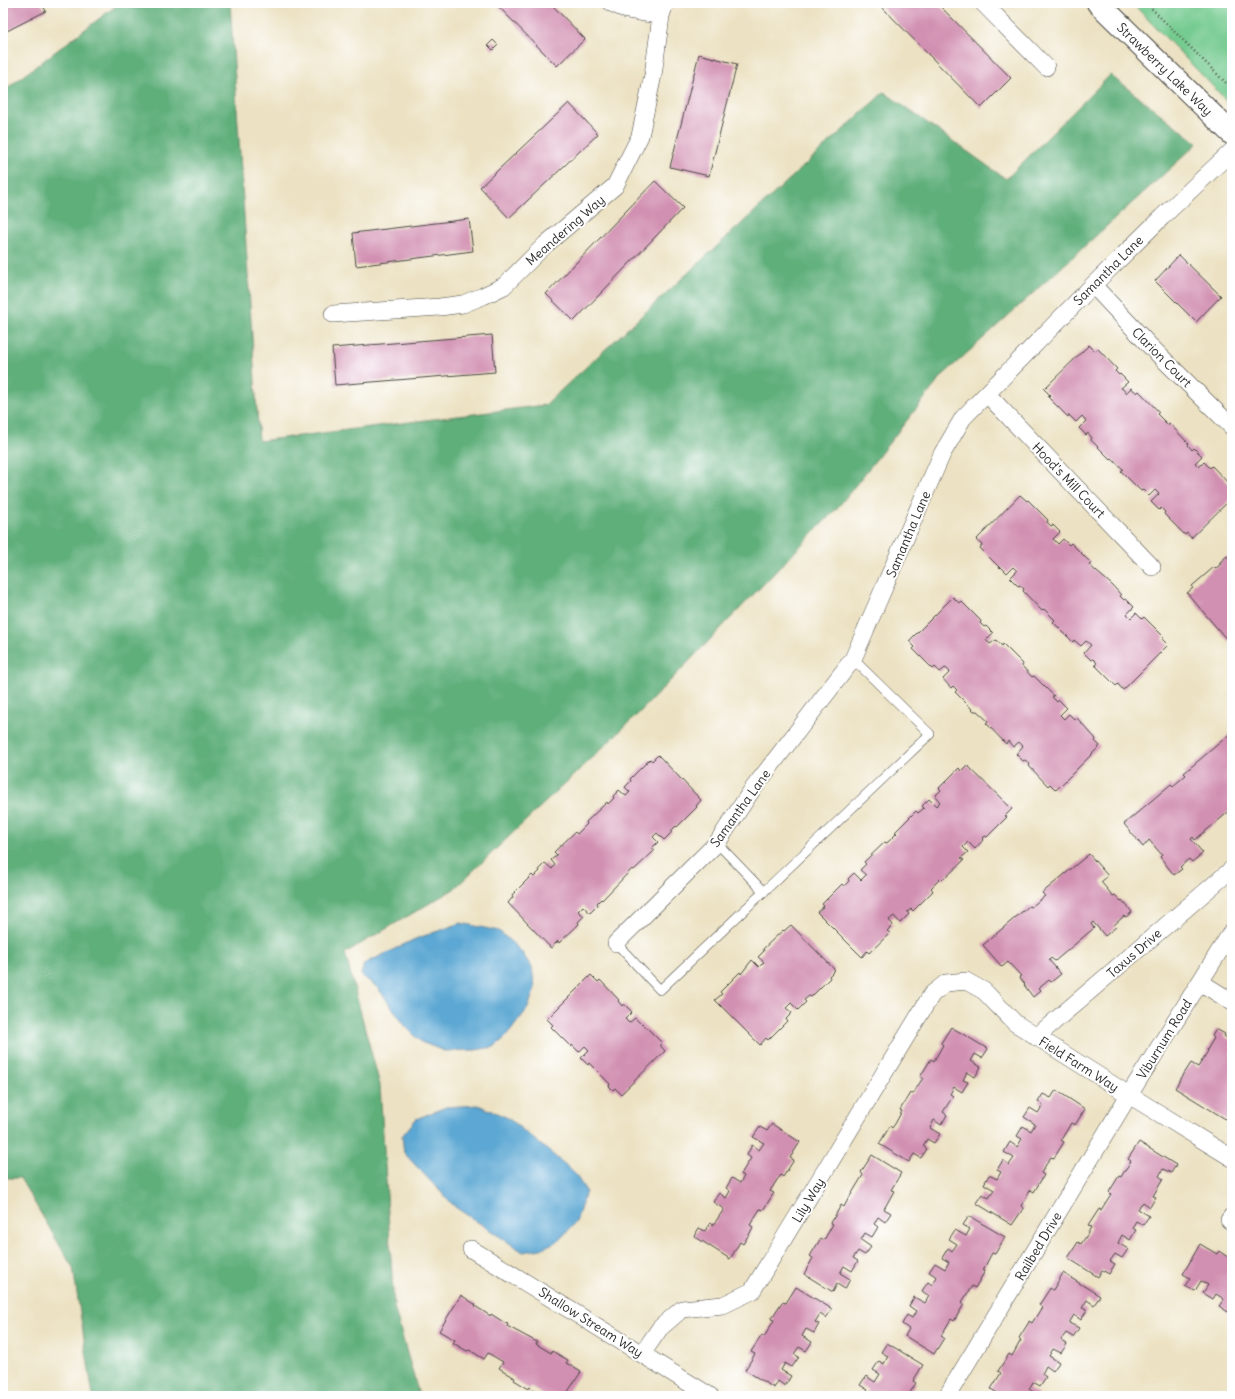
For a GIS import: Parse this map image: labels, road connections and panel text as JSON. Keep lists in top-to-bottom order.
{
  "streets": {
    "street": [
      "Strawberry Lake Way",
      "Meandering Way",
      "Samantha Lane",
      "Clarion Court",
      "Hood's Mill Court",
      "Taxus Drive",
      "Viburnum Road",
      "Field Farm Way",
      "Lily Way",
      "Railbed Drive",
      "Shallow Stream Way"
    ]
  },
  "crossings": [
    ["Samantha Lane", "Clarion Court"],
    ["Samantha Lane", "Hood's Mill Court"],
    ["Taxus Drive", "Field Farm Way"],
    ["Viburnum Road", "Field Farm Way"],
    ["Viburnum Road", "Railbed Drive"],
    ["Field Farm Way", "Lily Way"],
    ["Field Farm Way", "Railbed Drive"],
    ["Lily Way", "Shallow Stream Way"]
  ]
}
